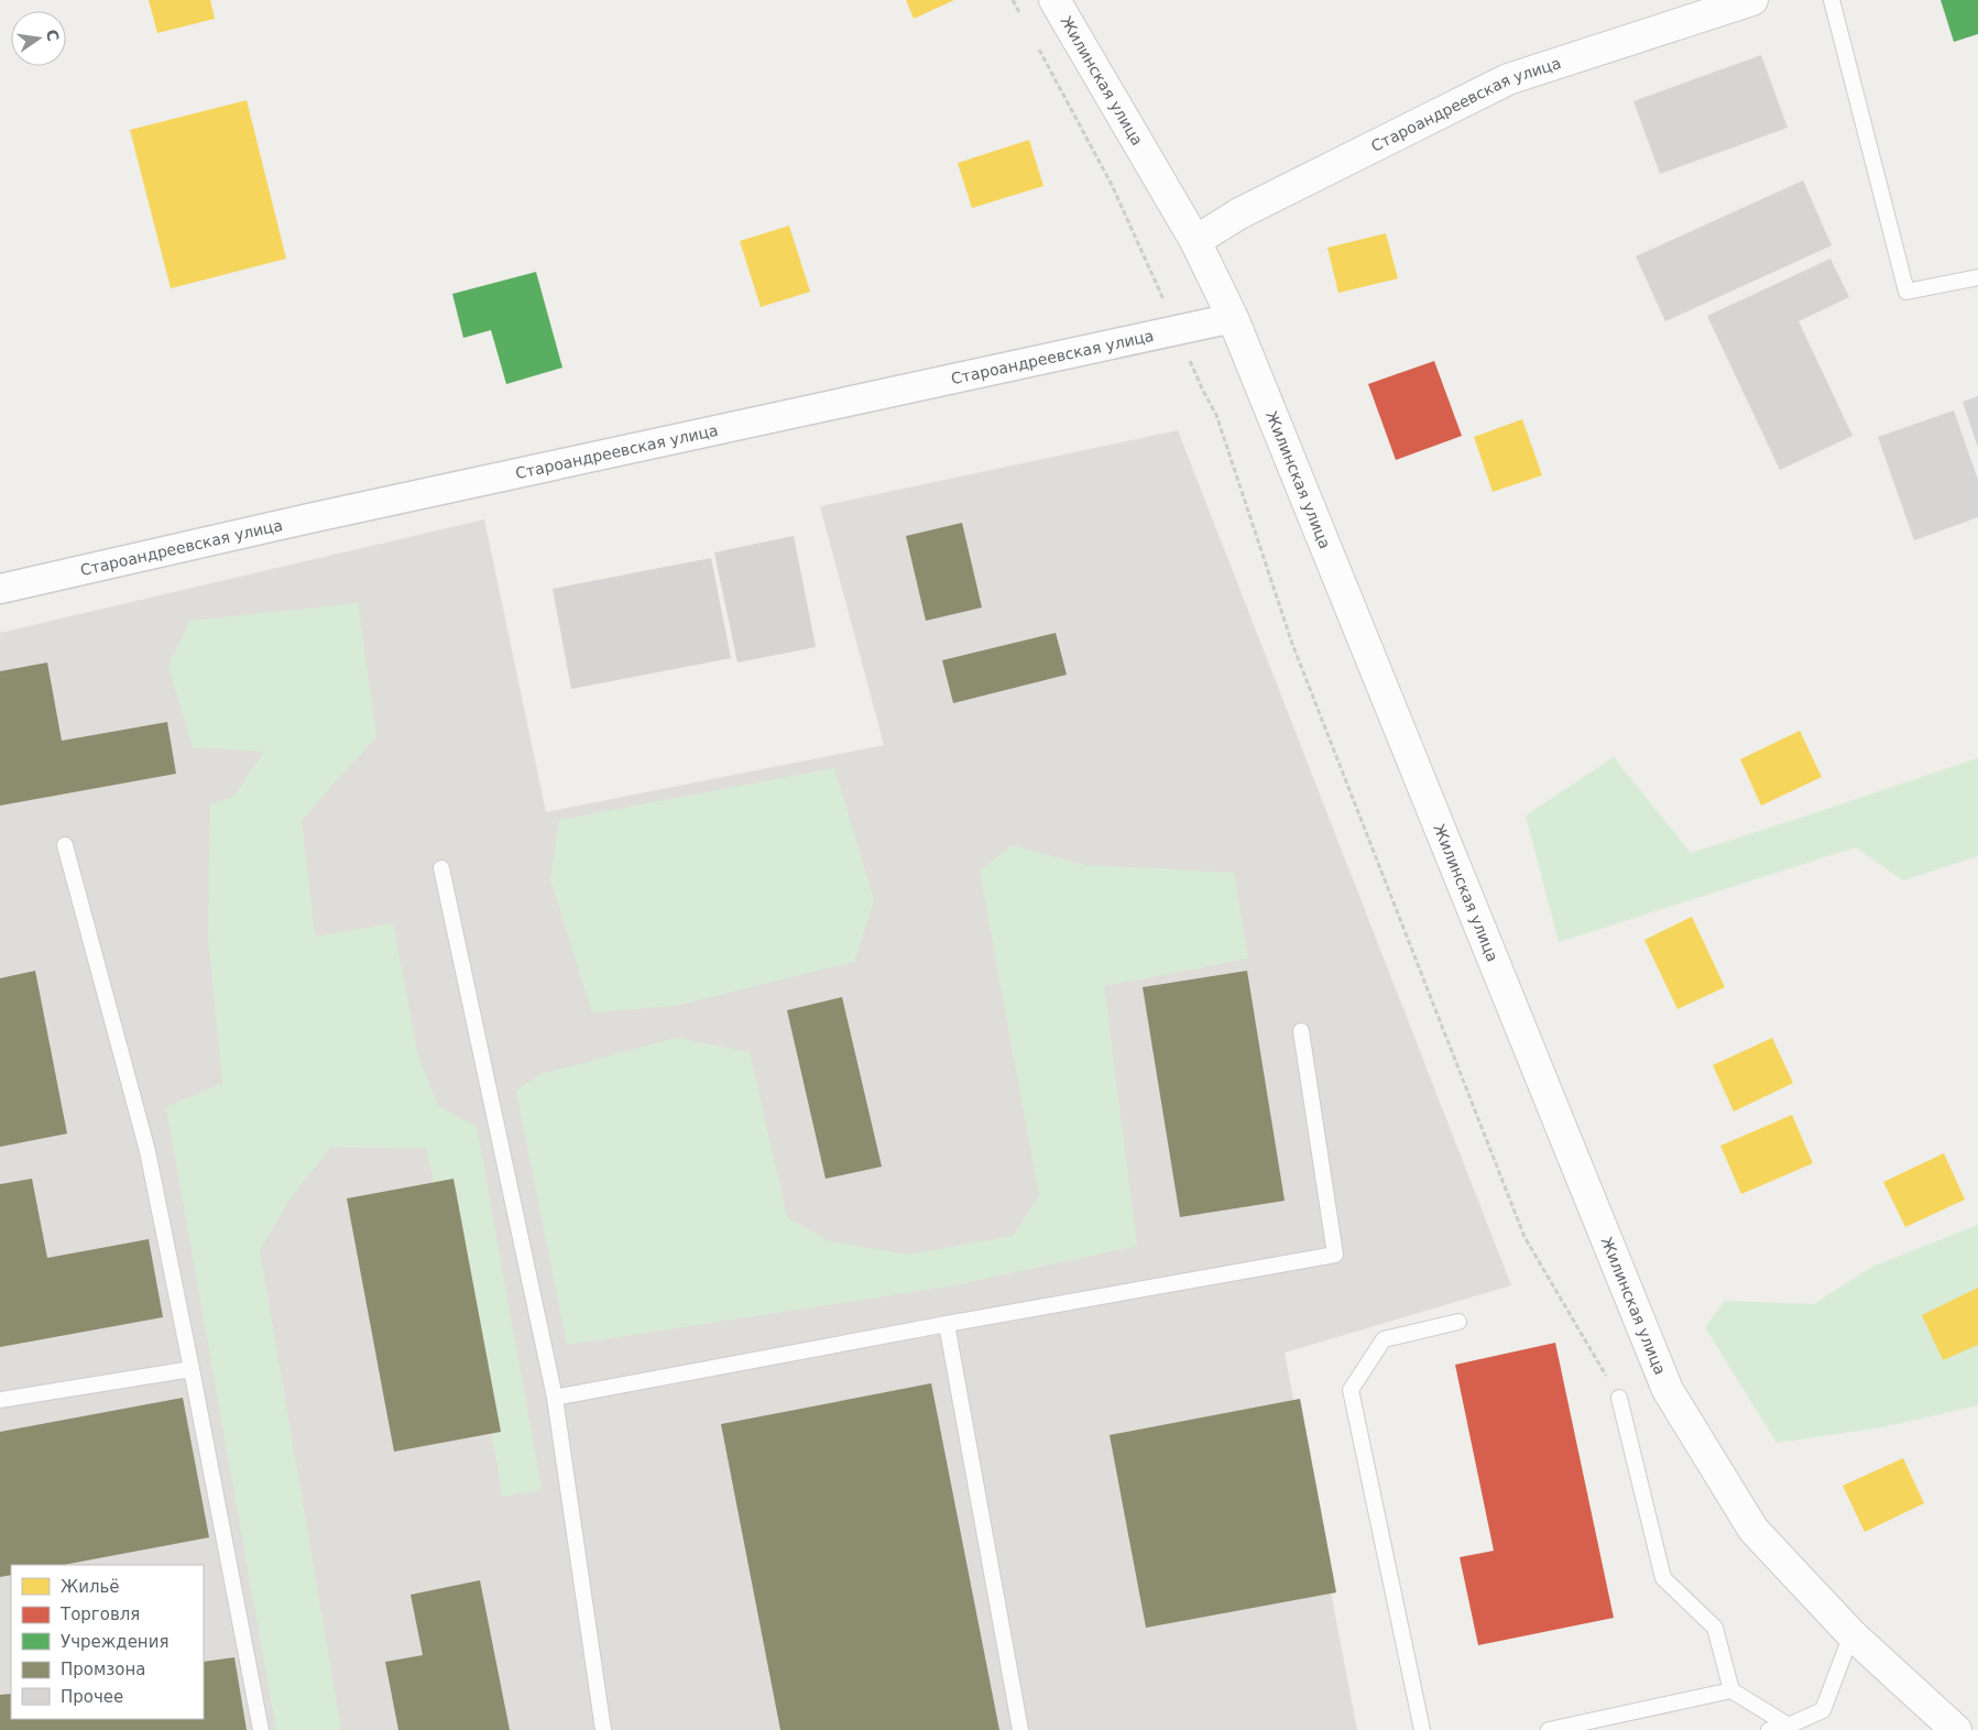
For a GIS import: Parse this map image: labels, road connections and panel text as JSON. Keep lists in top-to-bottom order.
{
  "streets": {
    "main road": ["Жилинская улица", "Староандреевская улица"]
  },
  "crossings": [
    ["Жилинская улица", "Староандреевская улица"]
  ],
  "legend": [
    "Жильё",
    "Торговля",
    "Учреждения",
    "Промзона",
    "Прочее"
  ],
  "north": "right"
}
